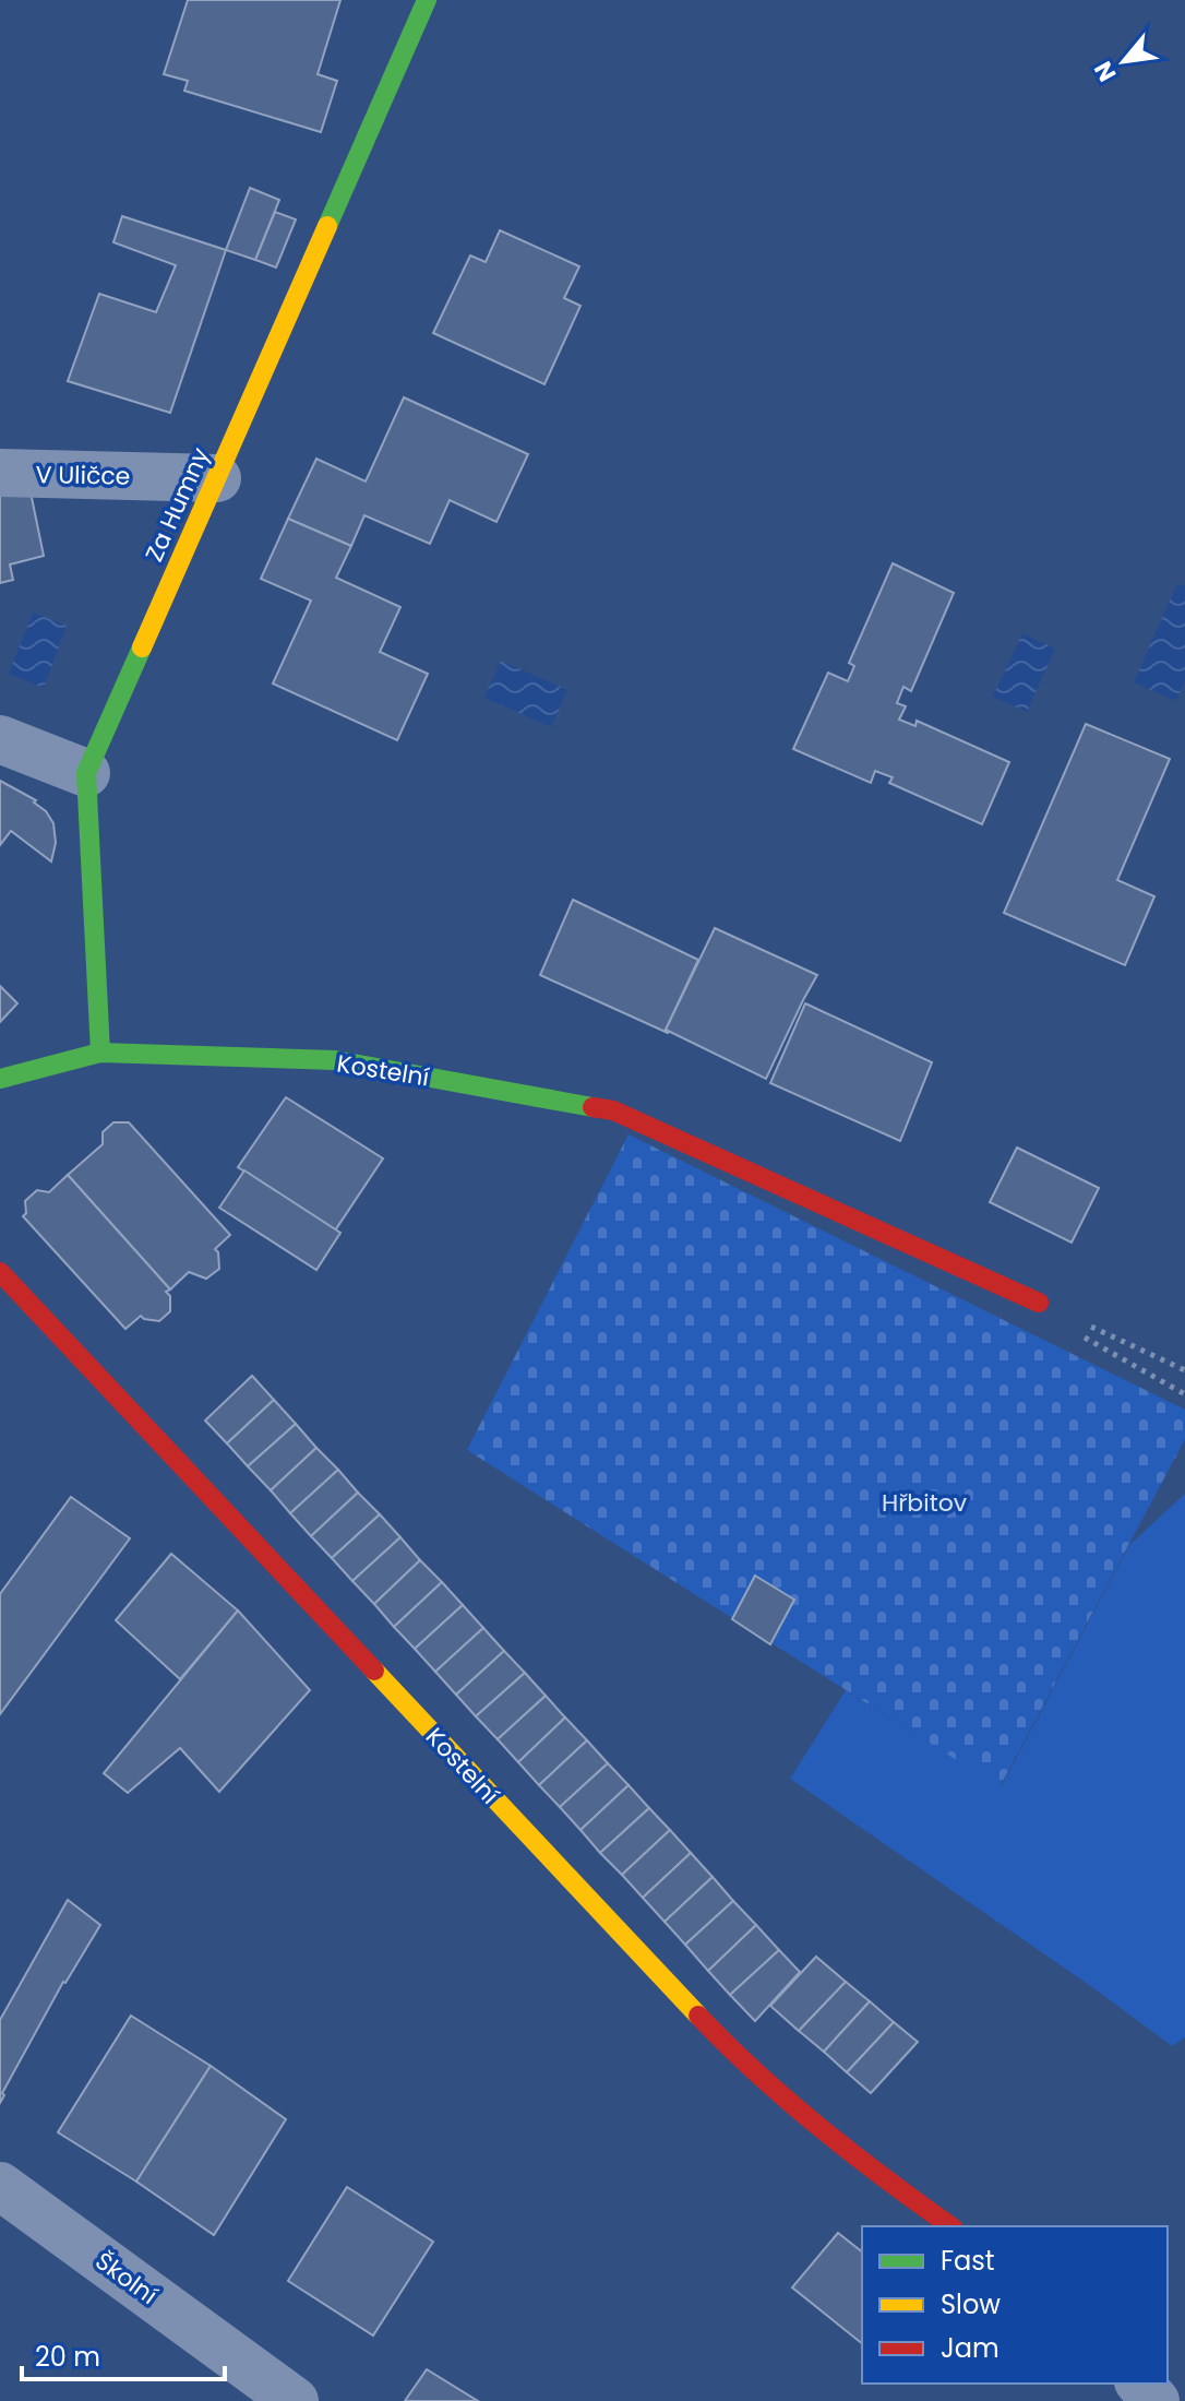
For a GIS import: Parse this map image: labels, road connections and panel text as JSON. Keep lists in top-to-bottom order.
{
  "streets": {
    "street": [
      "V Uličce",
      "Za Humny",
      "Kostelní",
      "Školní"
    ]
  },
  "crossings": [
    ["V Uličce", "Za Humny"],
    ["Za Humny", "Kostelní"]
  ],
  "parks": ["Hřbitov"],
  "legend": ["Fast", "Slow", "Jam"],
  "scale_bar": "20 m",
  "north": "bottom left"
}
